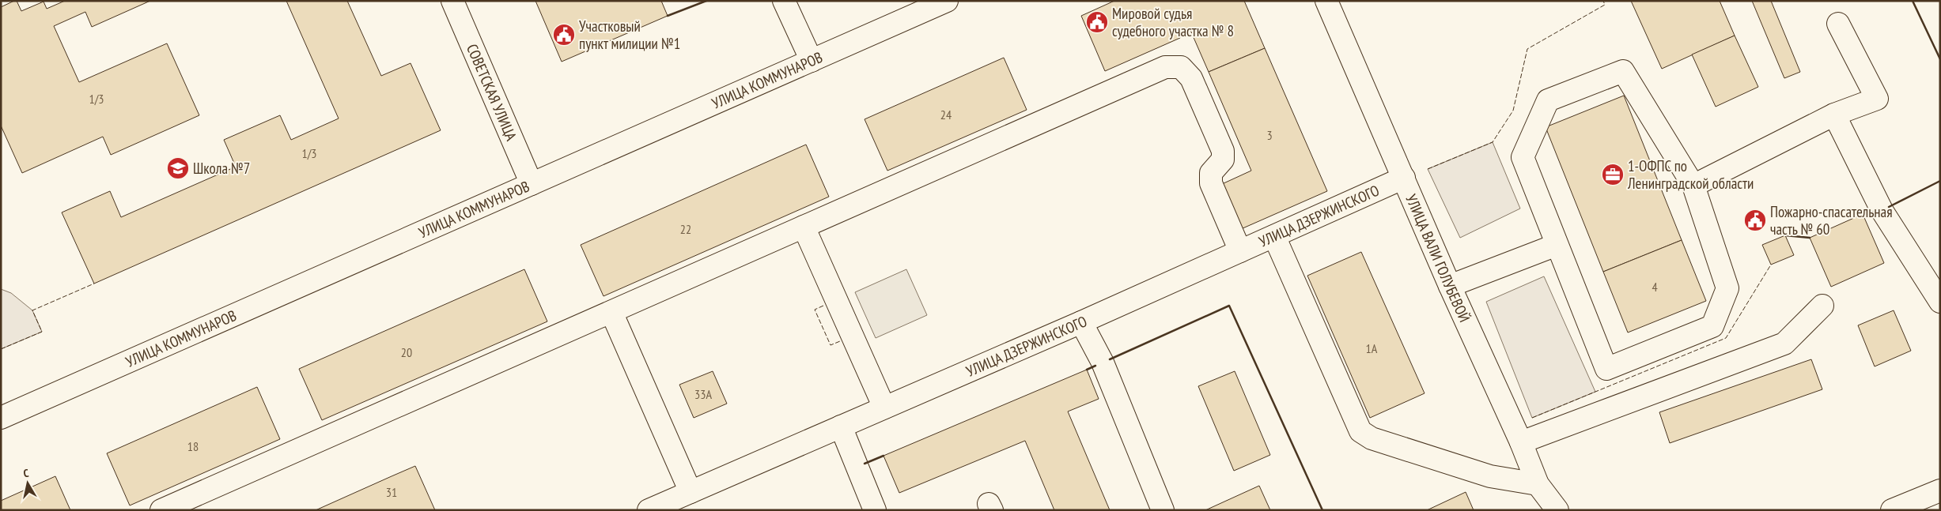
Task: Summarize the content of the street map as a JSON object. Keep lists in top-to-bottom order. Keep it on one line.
{"streets":{"street":["УЛИЦА КОММУНАРОВ","СОВЕТСКАЯ УЛИЦА","УЛИЦА ДЗЕРЖИНСКОГО","УЛИЦА ВАЛИ ГОЛУБЕВОЙ"]},"crossings":[["УЛИЦА КОММУНАРОВ","СОВЕТСКАЯ УЛИЦА"],["УЛИЦА ДЗЕРЖИНСКОГО","УЛИЦА ВАЛИ ГОЛУБЕВОЙ"]],"places":{"public building":["Мировой судья судебного участка № 8","Участковый пункт милиции №1","Пожарно-спасательная часть № 60"],"school or university":["Школа №7"],"office":["1-ОФПС по Ленинградской области"]},"house_numbers":["1/3","24","3","1/3","22","4","1А","20","33А","18","31"],"north":"top"}
